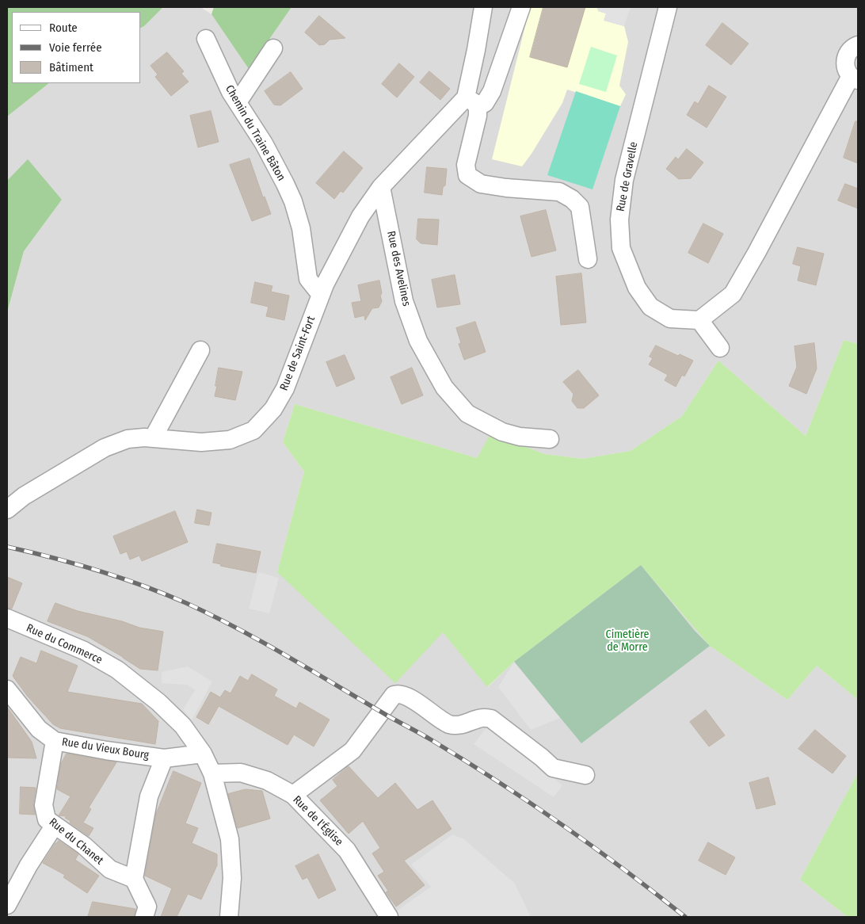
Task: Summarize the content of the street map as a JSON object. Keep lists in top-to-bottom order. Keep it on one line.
{"streets":{"street":["Chemin du Traine Bâton","Rue de Gravelle","Rue des Avelines","Rue de Saint-Fort","Rue du Commerce","Rue du Vieux Bourg","Rue de l'Église","Rue du Chanet"]},"crossings":[["Chemin du Traine Bâton","Rue de Saint-Fort"],["Rue des Avelines","Rue de Saint-Fort"],["Rue du Commerce","Rue du Vieux Bourg"],["Rue du Commerce","Rue de l'Église"],["Rue du Vieux Bourg","Rue du Chanet"]],"parks":["Cimetière de Morre"],"legend":["Route","Voie ferrée","Bâtiment"]}
